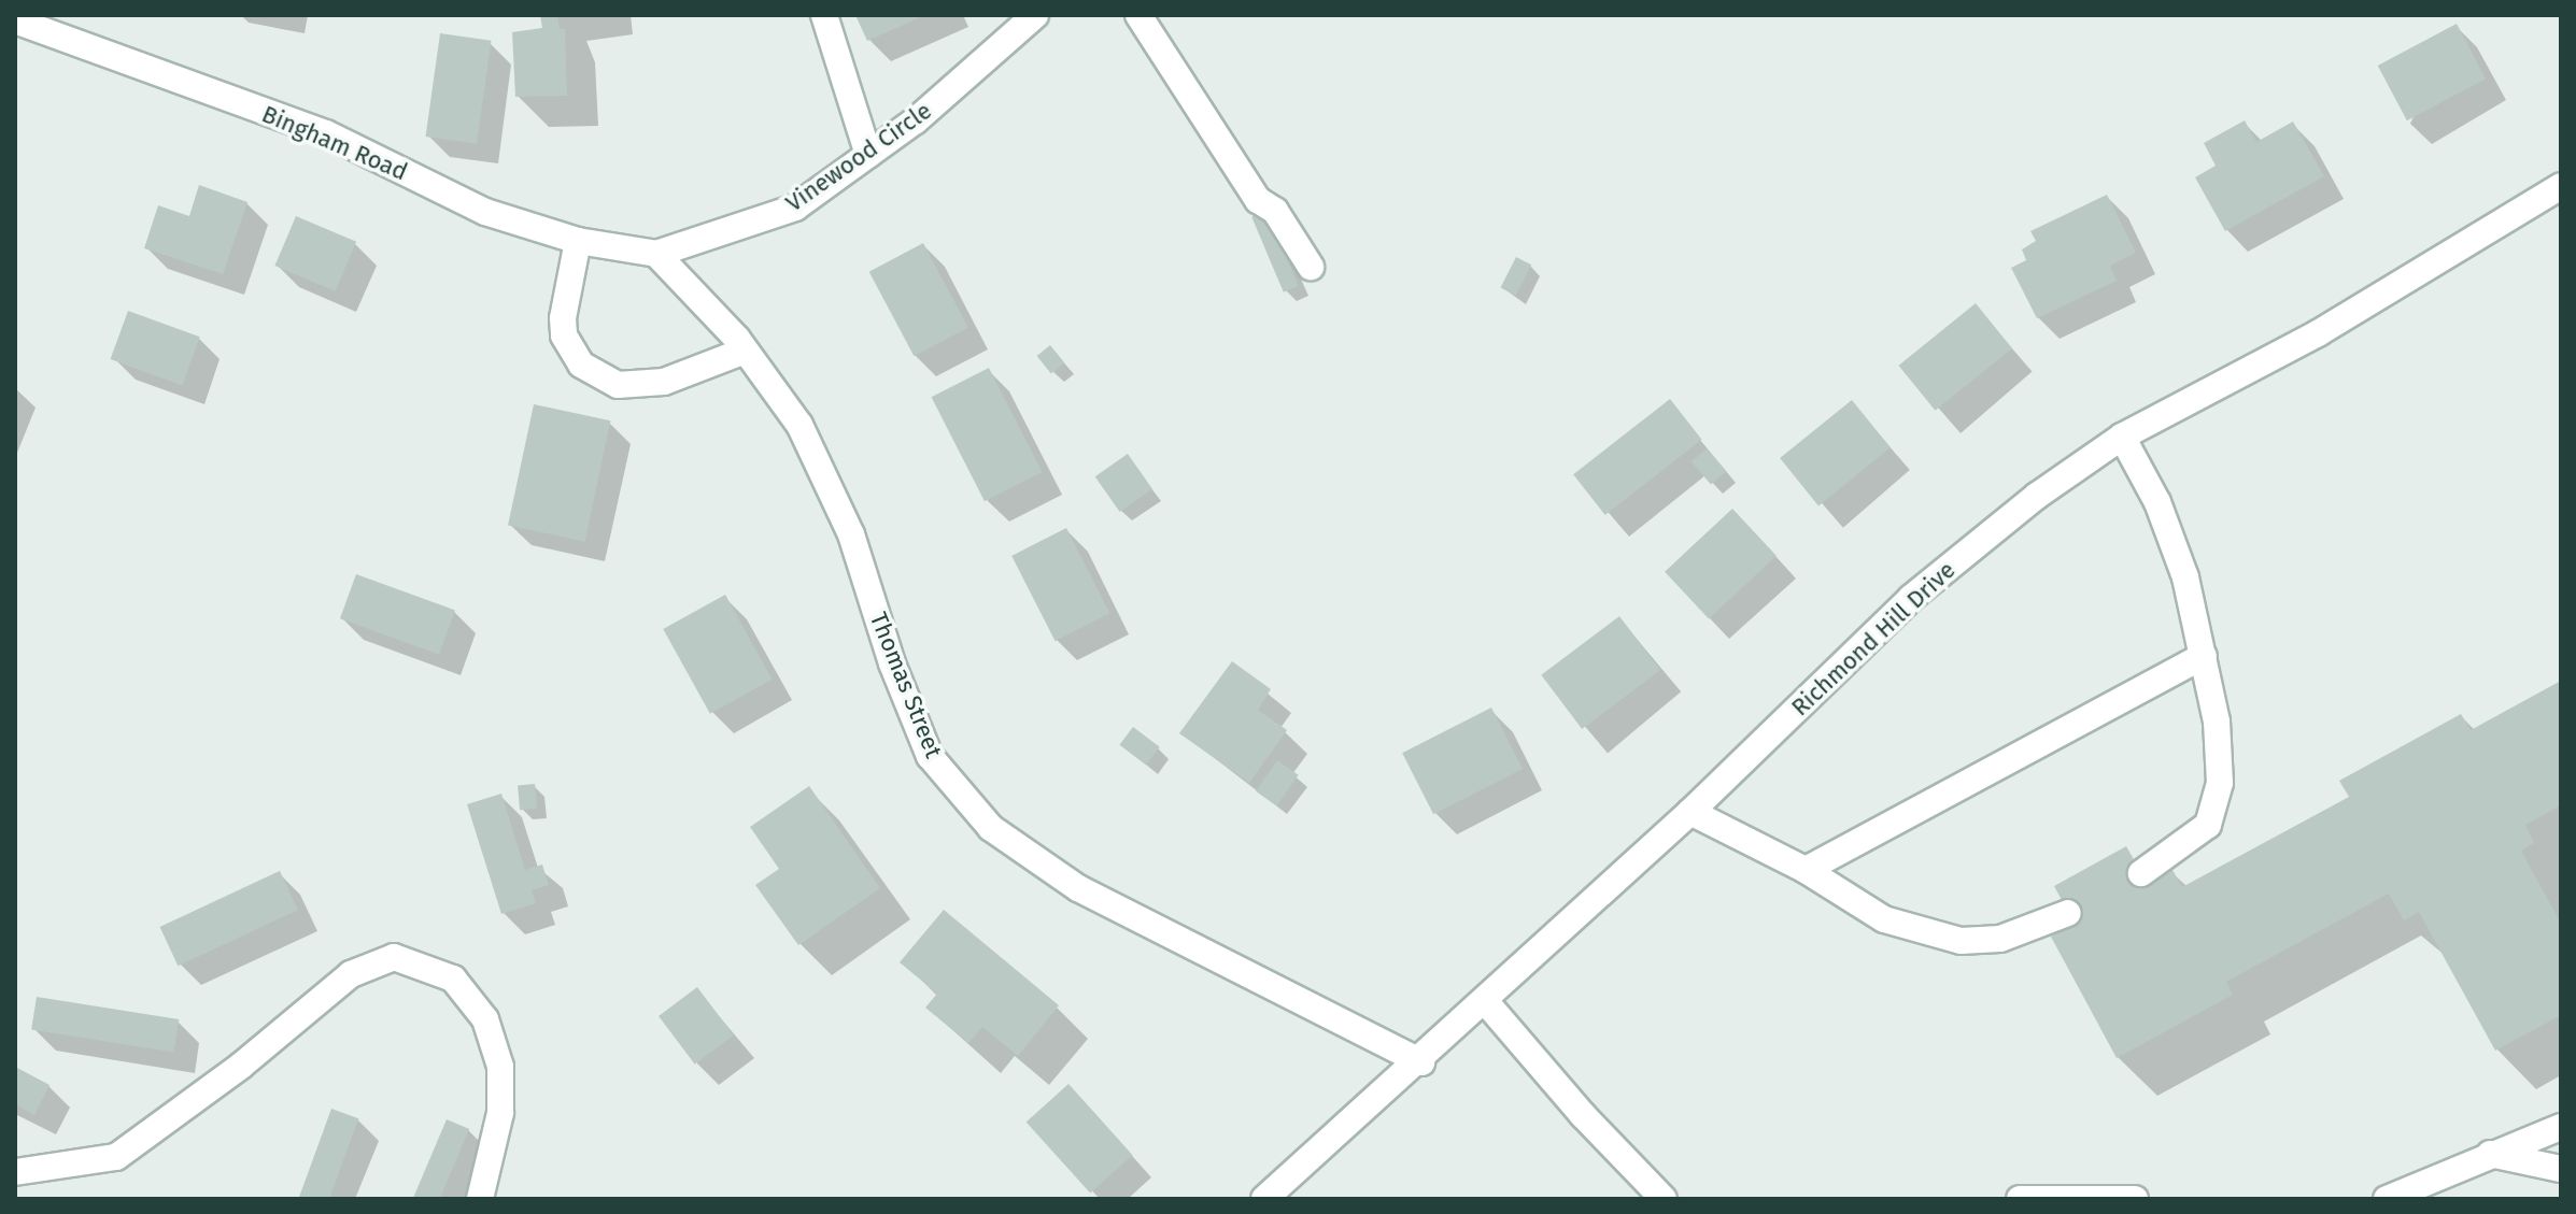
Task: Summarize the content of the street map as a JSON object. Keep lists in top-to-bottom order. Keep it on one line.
{"streets":{"street":["Bingham Road","Vinewood Circle","Richmond Hill Drive","Thomas Street"]},"crossings":[["Bingham Road","Vinewood Circle"],["Bingham Road","Thomas Street"],["Vinewood Circle","Thomas Street"],["Richmond Hill Drive","Thomas Street"]]}
